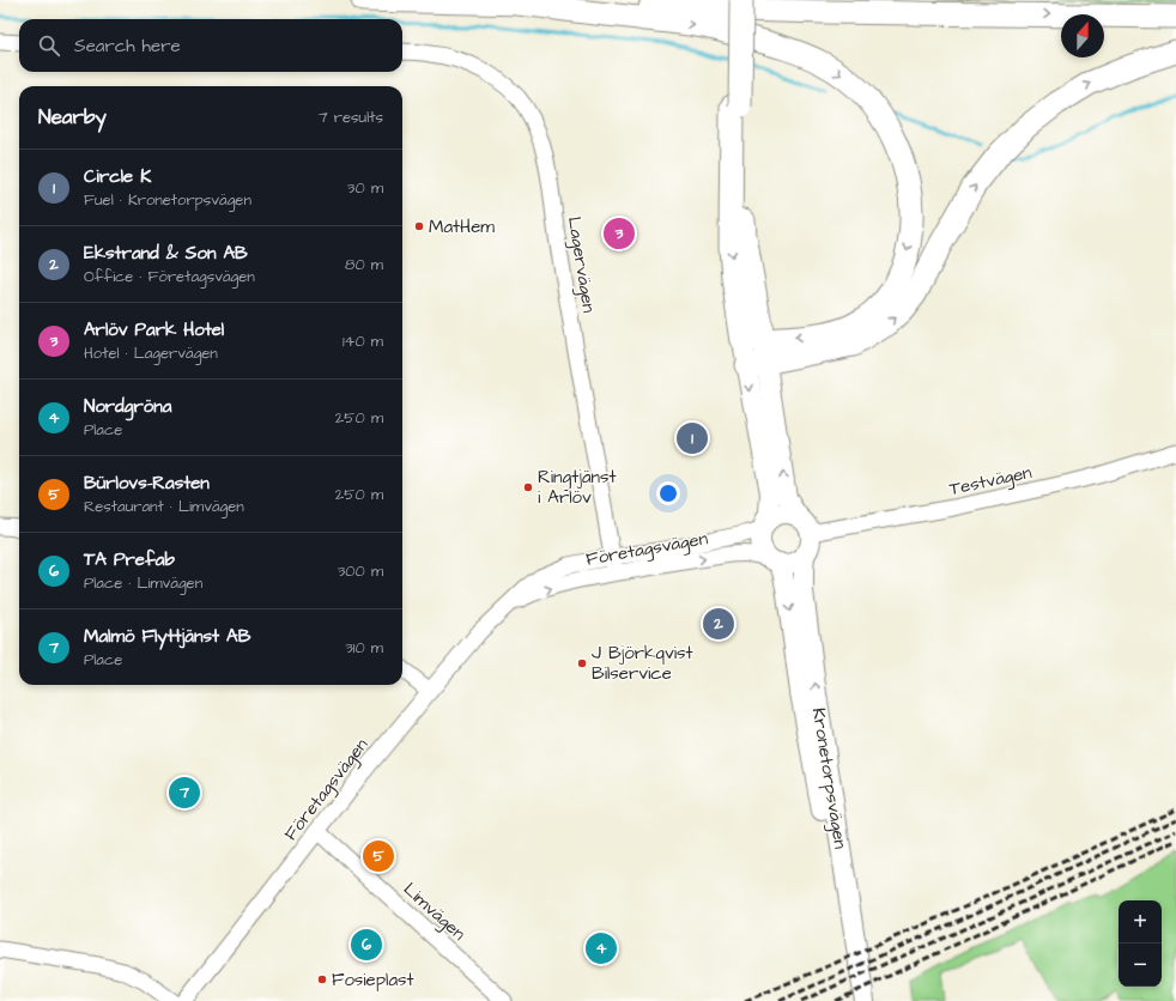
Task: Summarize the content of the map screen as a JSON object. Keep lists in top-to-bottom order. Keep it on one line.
{"streets":{"main road":["Kronetorpsvägen"],"street":["Lagervägen","Testvägen","Företagsvägen","Limvägen"]},"crossings":[["Lagervägen","Företagsvägen"],["Testvägen","Företagsvägen"],["Testvägen","Kronetorpsvägen"],["Företagsvägen","Kronetorpsvägen"],["Företagsvägen","Limvägen"]],"places":["MatHem","Ringtjänst i Arlöv","J Björkqvist Bilservice","Fosieplast"],"north":"top","page":{"search":"Search here","heading":["Nearby","7 results"],"list":[{"mark":"1","name":"Circle K","note":"Fuel · Kronetorpsvägen","value":"30 m"},{"mark":"2","name":"Ekstrand & Son AB","note":"Office · Företagsvägen","value":"80 m"},{"mark":"3","name":"Arlöv Park Hotel","note":"Hotel · Lagervägen","value":"140 m"},{"mark":"4","name":"Nordgröna","note":"Place","value":"250 m"},{"mark":"5","name":"Bürlovs-Rasten","note":"Restaurant · Limvägen","value":"250 m"},{"mark":"6","name":"TA Prefab","note":"Place · Limvägen","value":"300 m"},{"mark":"7","name":"Malmö Flyttjänst AB","note":"Place","value":"310 m"}],"pins":["3","1","2","7","5","6","4"],"map_buttons":["+","−"]}}
